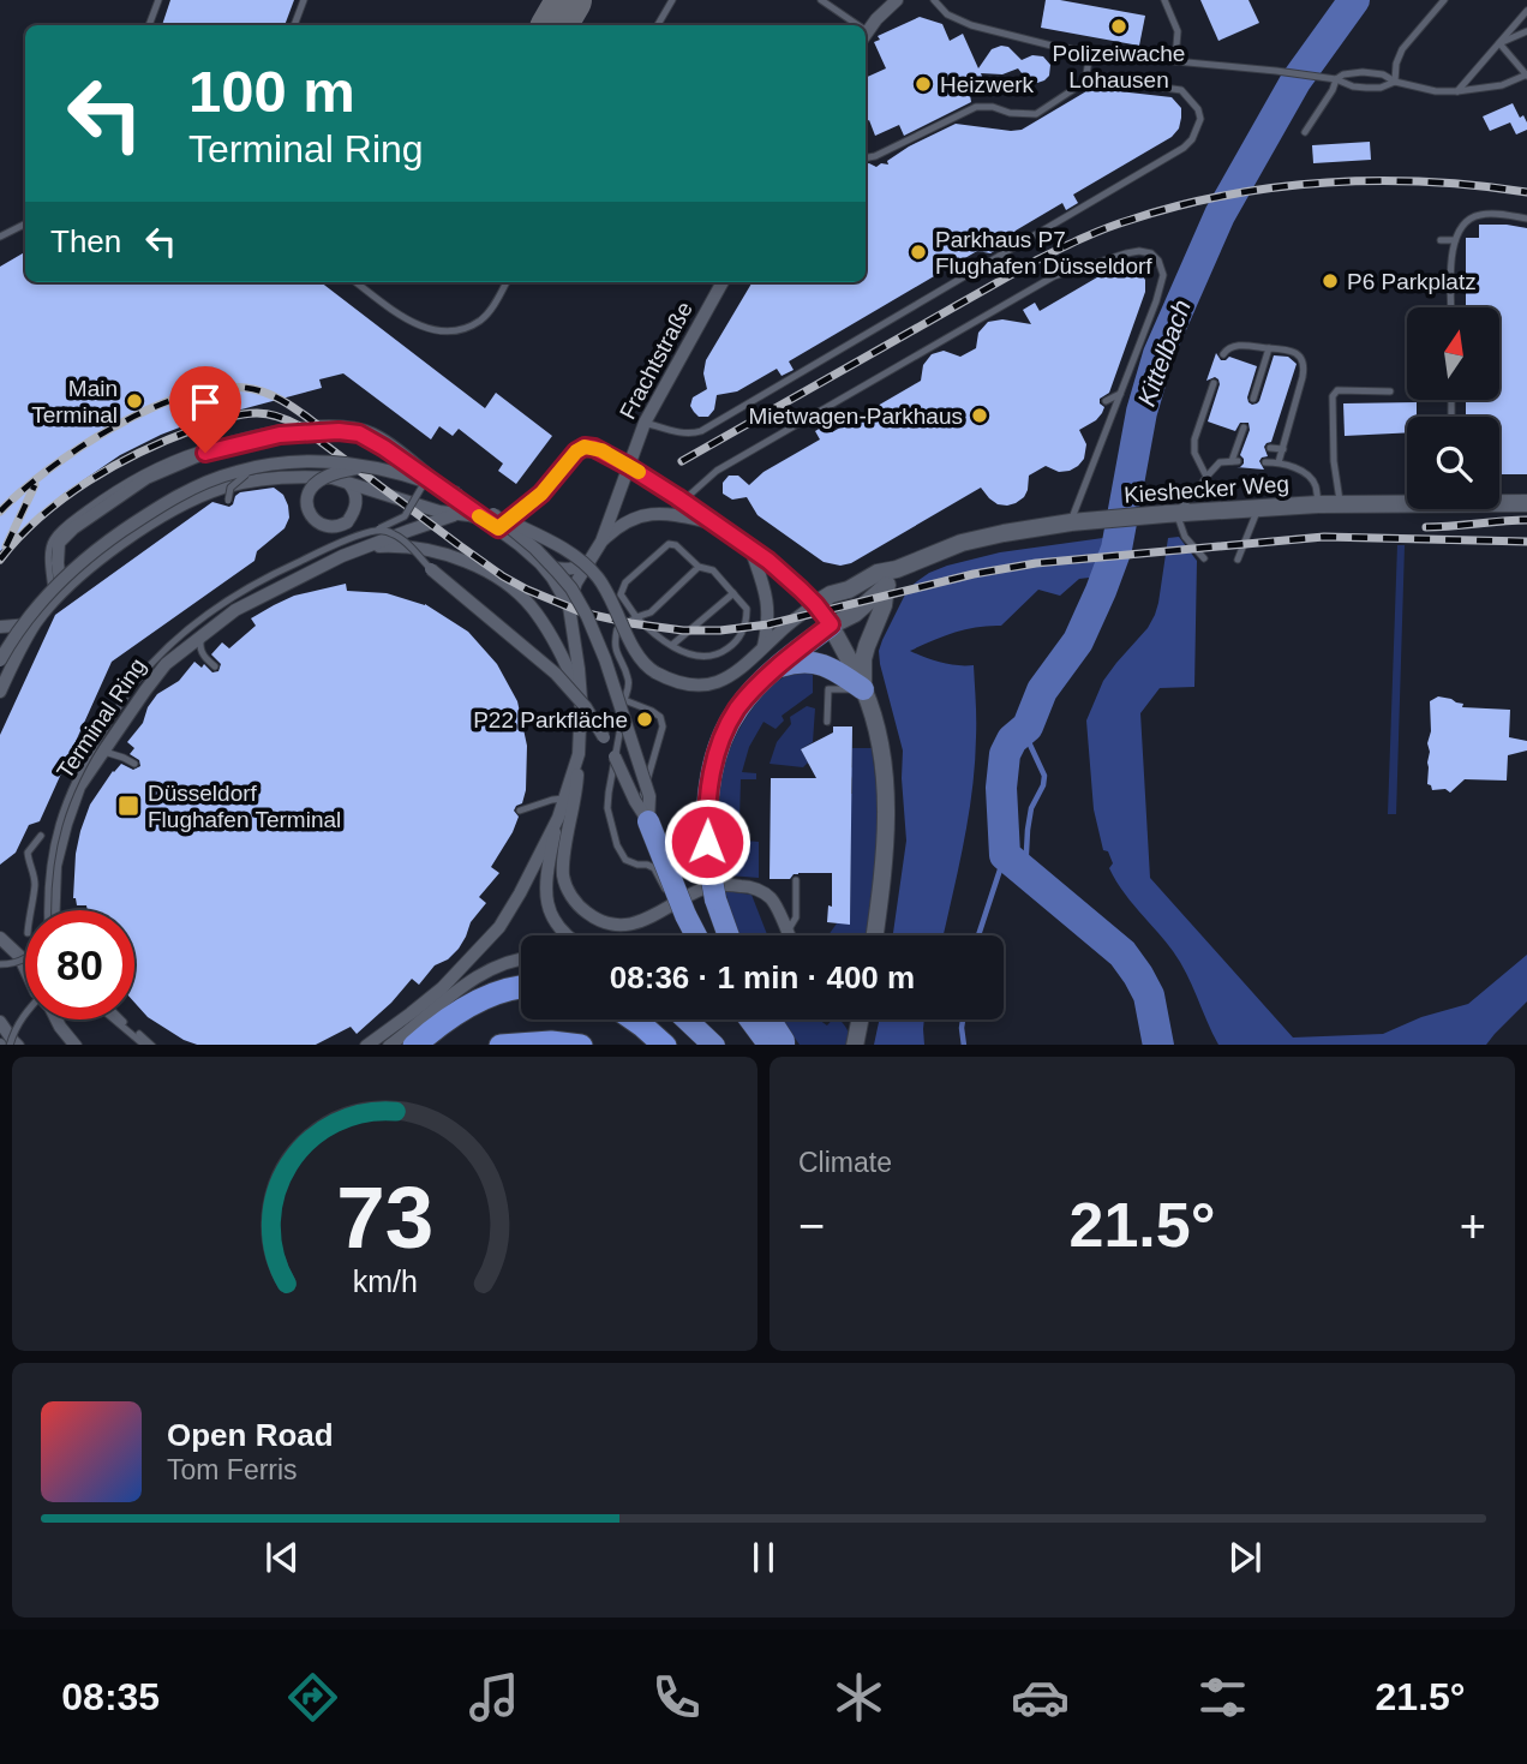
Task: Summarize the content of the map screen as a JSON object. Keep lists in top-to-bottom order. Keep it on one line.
{"streets":{"street":["Frachtstraße","Kieshecker Weg","Terminal Ring"]},"water":["Kittelbach"],"places":{"other":["Polizeiwache Lohausen","Heizwerk","Parkhaus P7 Flughafen Düsseldorf","P6 Parkplatz","Main Terminal","Mietwagen-Parkhaus","P22 Parkfläche"],"transit":["Düsseldorf Flughafen Terminal"]},"north":"top","page":{"turn":["100 m","Terminal Ring"],"then":"Then","limit":"80","trip":"08:36 · 1 min · 400 m","tile":"Climate","heat":["−","21.5°","+"],"song":["Open Road","Tom Ferris"],"tabs":["08:35","21.5°"],"gauge":["73","km/h"]}}
